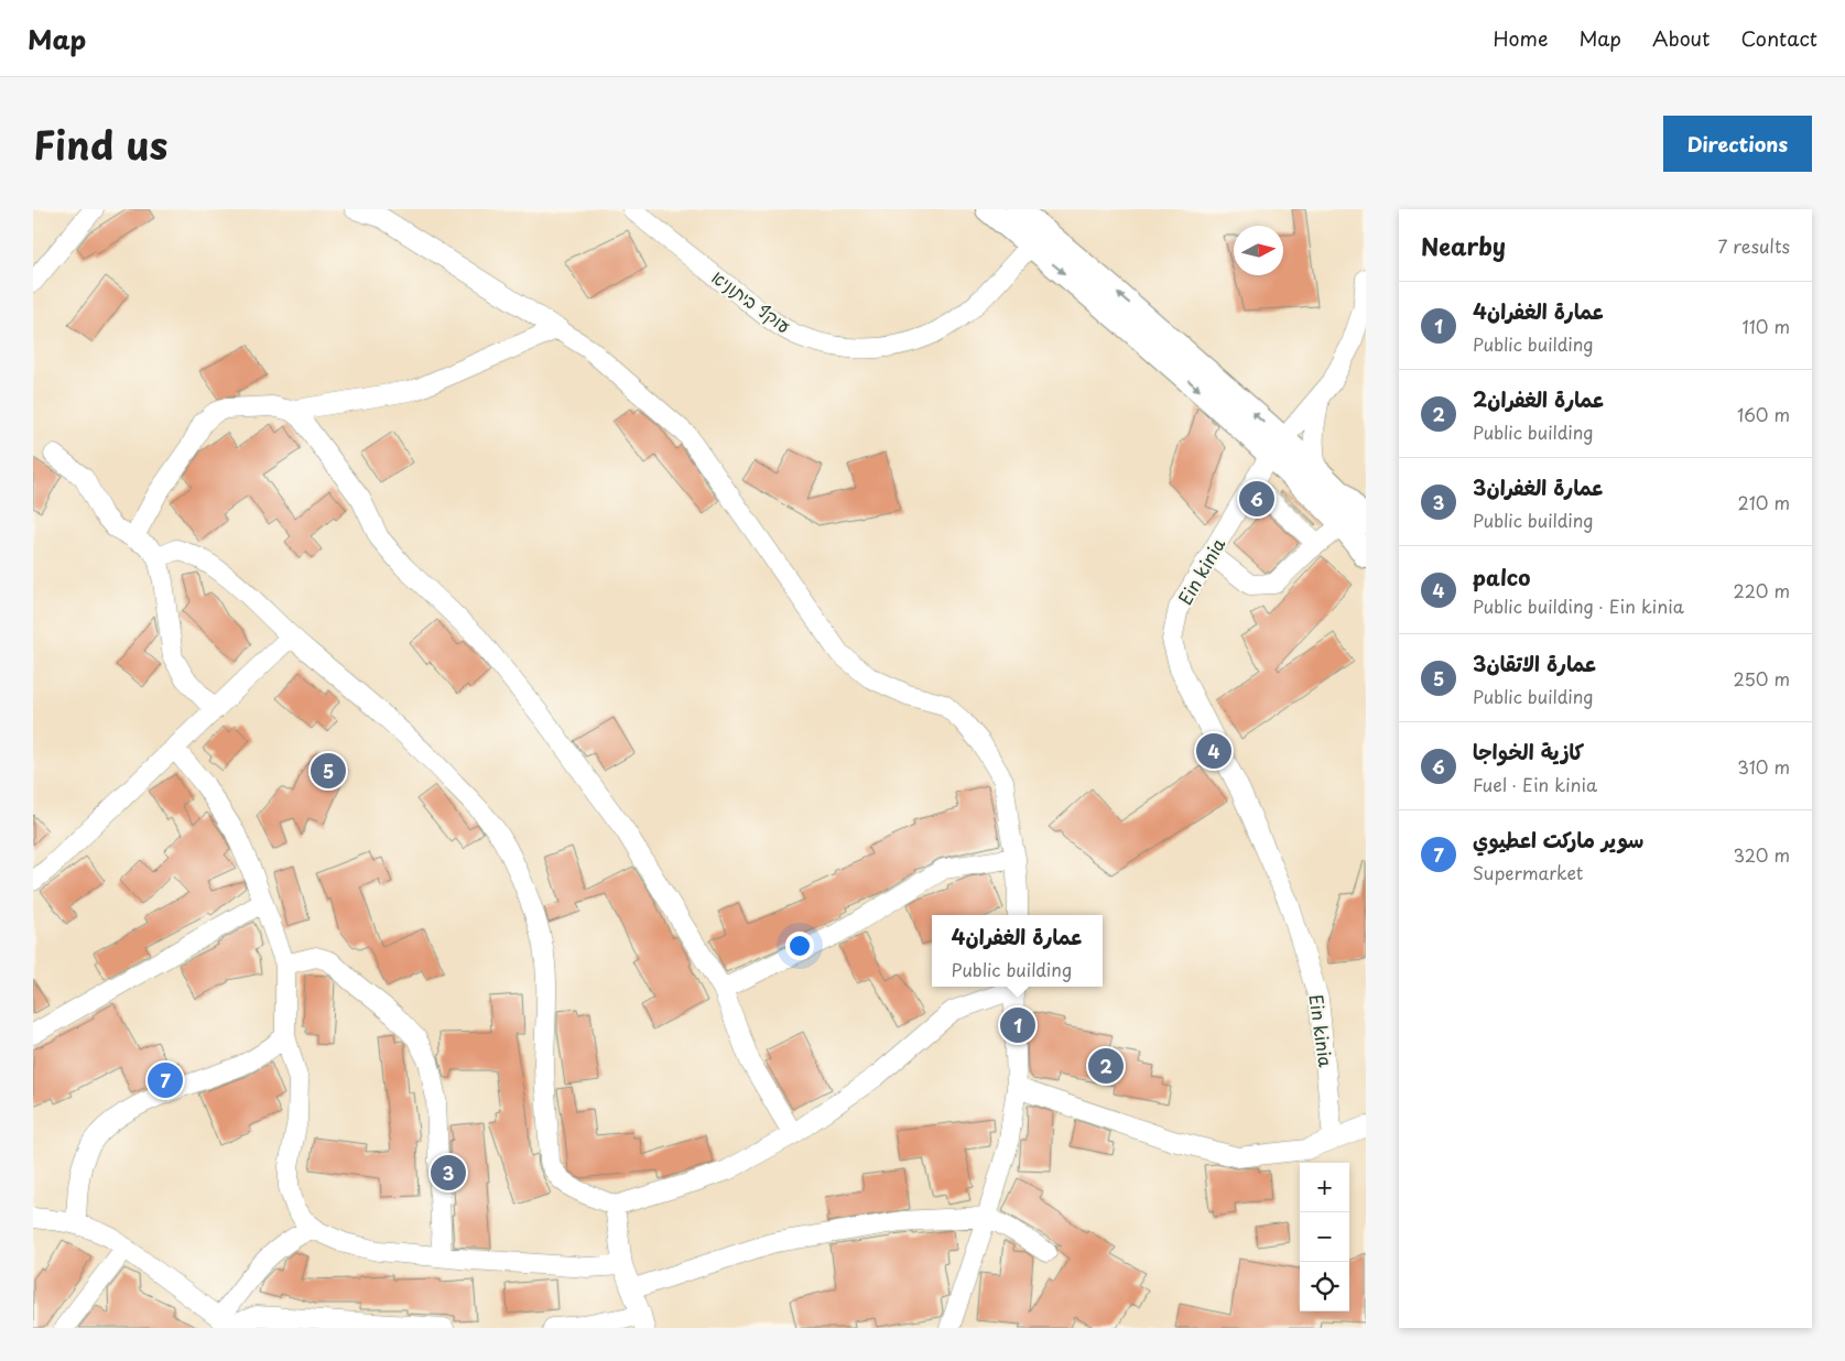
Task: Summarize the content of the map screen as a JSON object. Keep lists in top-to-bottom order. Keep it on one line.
{"streets":{"street":["עוקף ביתוניא","Ein kinia"]},"north":"right","page":{"header":"Map","nav":["Home","Map","About","Contact"],"title":"Find us","buttons":"Directions","heading":["Nearby","7 results"],"list":[{"mark":"1","name":"عمارة الغفران4","note":"Public building","value":"110 m"},{"mark":"2","name":"عمارة الغفران2","note":"Public building","value":"160 m"},{"mark":"3","name":"عمارة الغفران3","note":"Public building","value":"210 m"},{"mark":"4","name":"palco","note":"Public building · Ein kinia","value":"220 m"},{"mark":"5","name":"عمارة الاتقان3","note":"Public building","value":"250 m"},{"mark":"6","name":"كازية الخواجا","note":"Fuel · Ein kinia","value":"310 m"},{"mark":"7","name":"سوير ماركت اعطيوي","note":"Supermarket","value":"320 m"}],"pins":["6","4","5","1","2","7","3"],"popup":["عمارة الغفران4","Public building"],"map_buttons":["+","−"]}}
